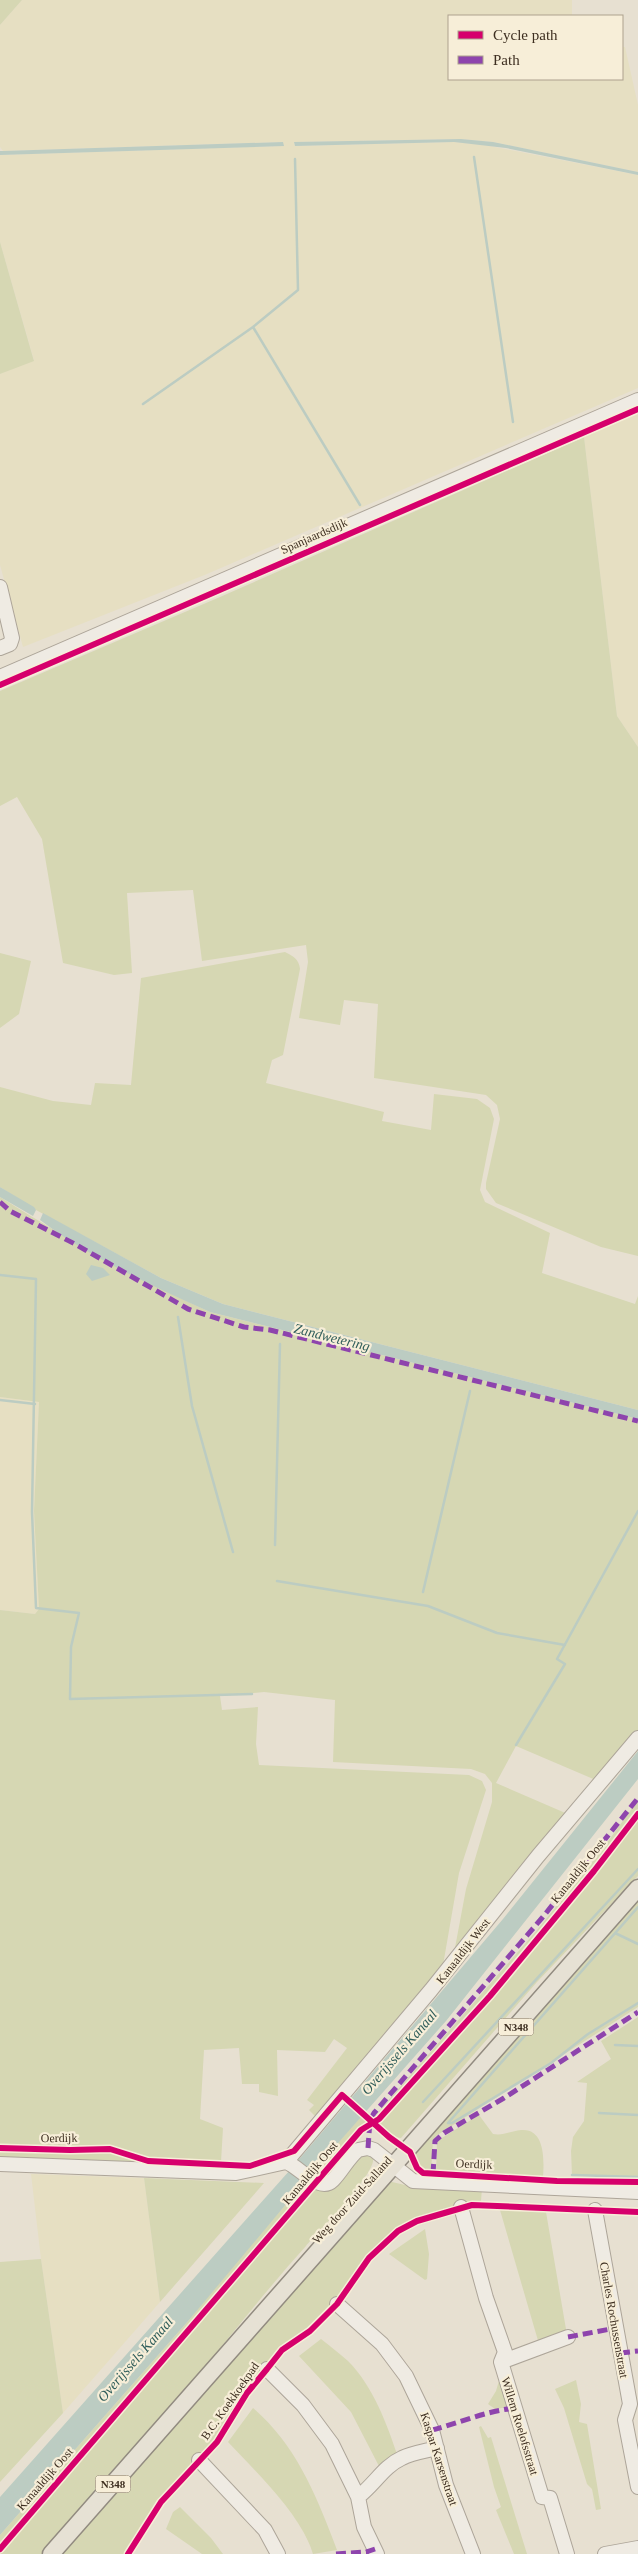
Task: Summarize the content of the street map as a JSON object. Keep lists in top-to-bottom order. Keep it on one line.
{"streets":{"main road":["N348","Weg door Zuid-Salland"],"street":["Spanjaardsdijk","Kanaaldijk West","Oerdijk","Charles Rochussenstraat","Willem Roelofsstraat","Kaspar Karsenstraat"],"cycle path":["Kanaaldijk Oost","B.C. Koekkoekpad"]},"crossings":[["Kanaaldijk West","Oerdijk"],["Oerdijk","Weg door Zuid-Salland"]],"water":["Zandwetering","Overijssels Kanaal"],"legend":["Cycle path","Path"]}
